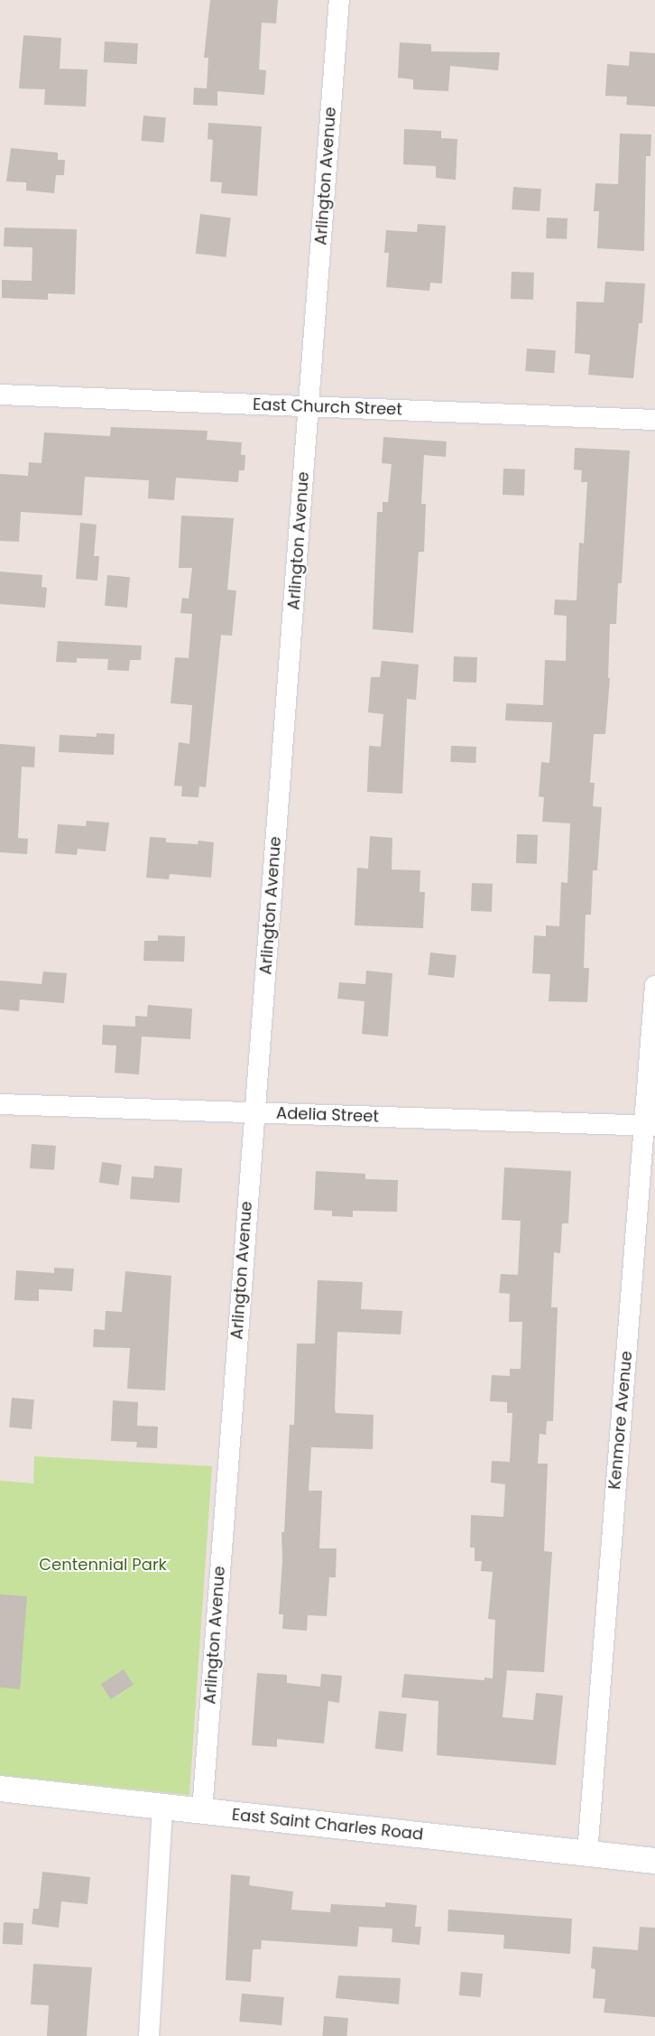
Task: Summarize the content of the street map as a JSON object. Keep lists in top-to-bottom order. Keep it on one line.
{"streets":{"main road":["East Saint Charles Road"],"street":["Arlington Avenue","East Church Street","Adelia Street","Kenmore Avenue"]},"crossings":[["Arlington Avenue","East Church Street"],["Arlington Avenue","Adelia Street"],["Arlington Avenue","East Saint Charles Road"],["Adelia Street","Kenmore Avenue"],["Kenmore Avenue","East Saint Charles Road"]],"parks":["Centennial Park"]}
